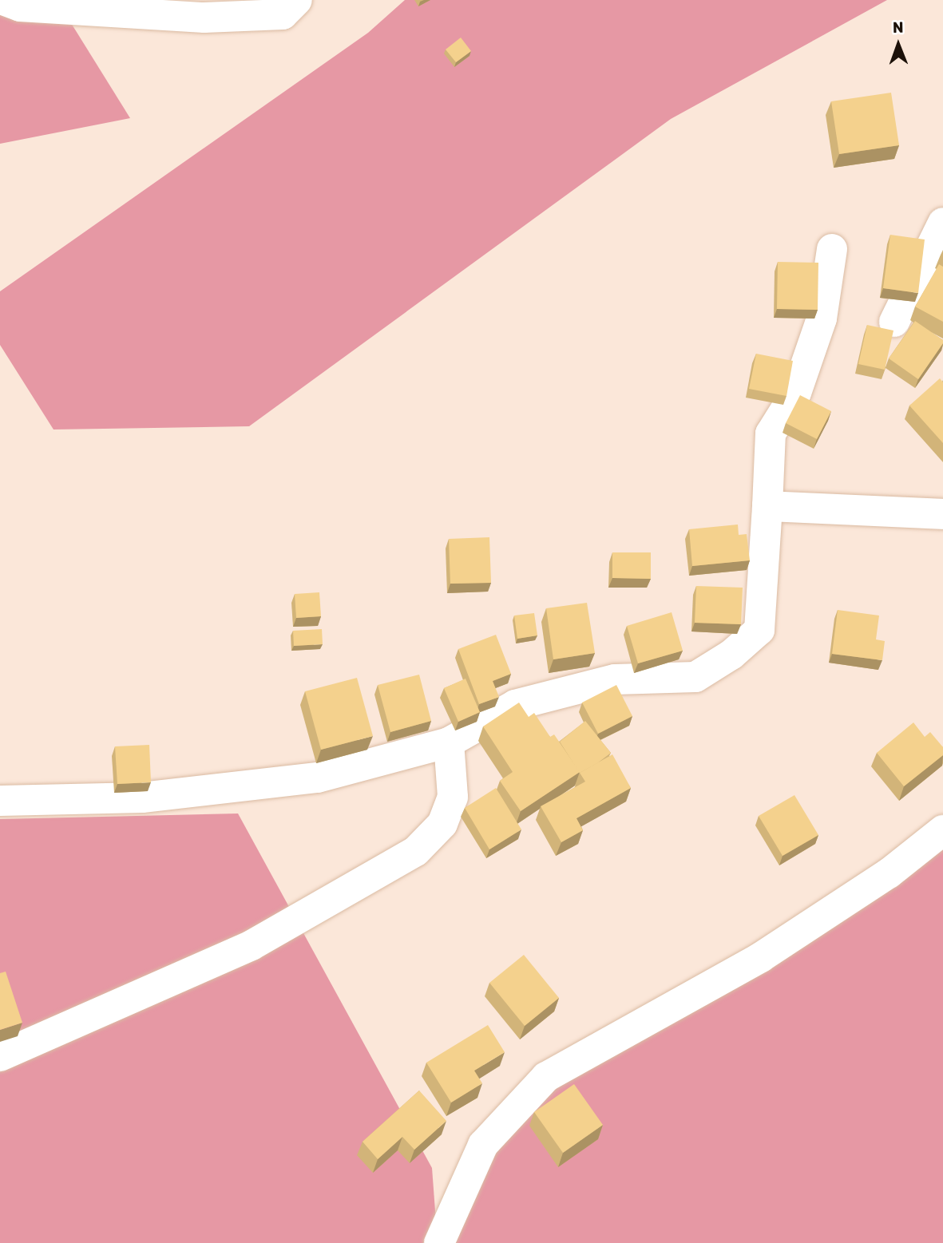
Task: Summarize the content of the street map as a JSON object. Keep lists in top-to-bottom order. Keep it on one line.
{"north":"top"}
